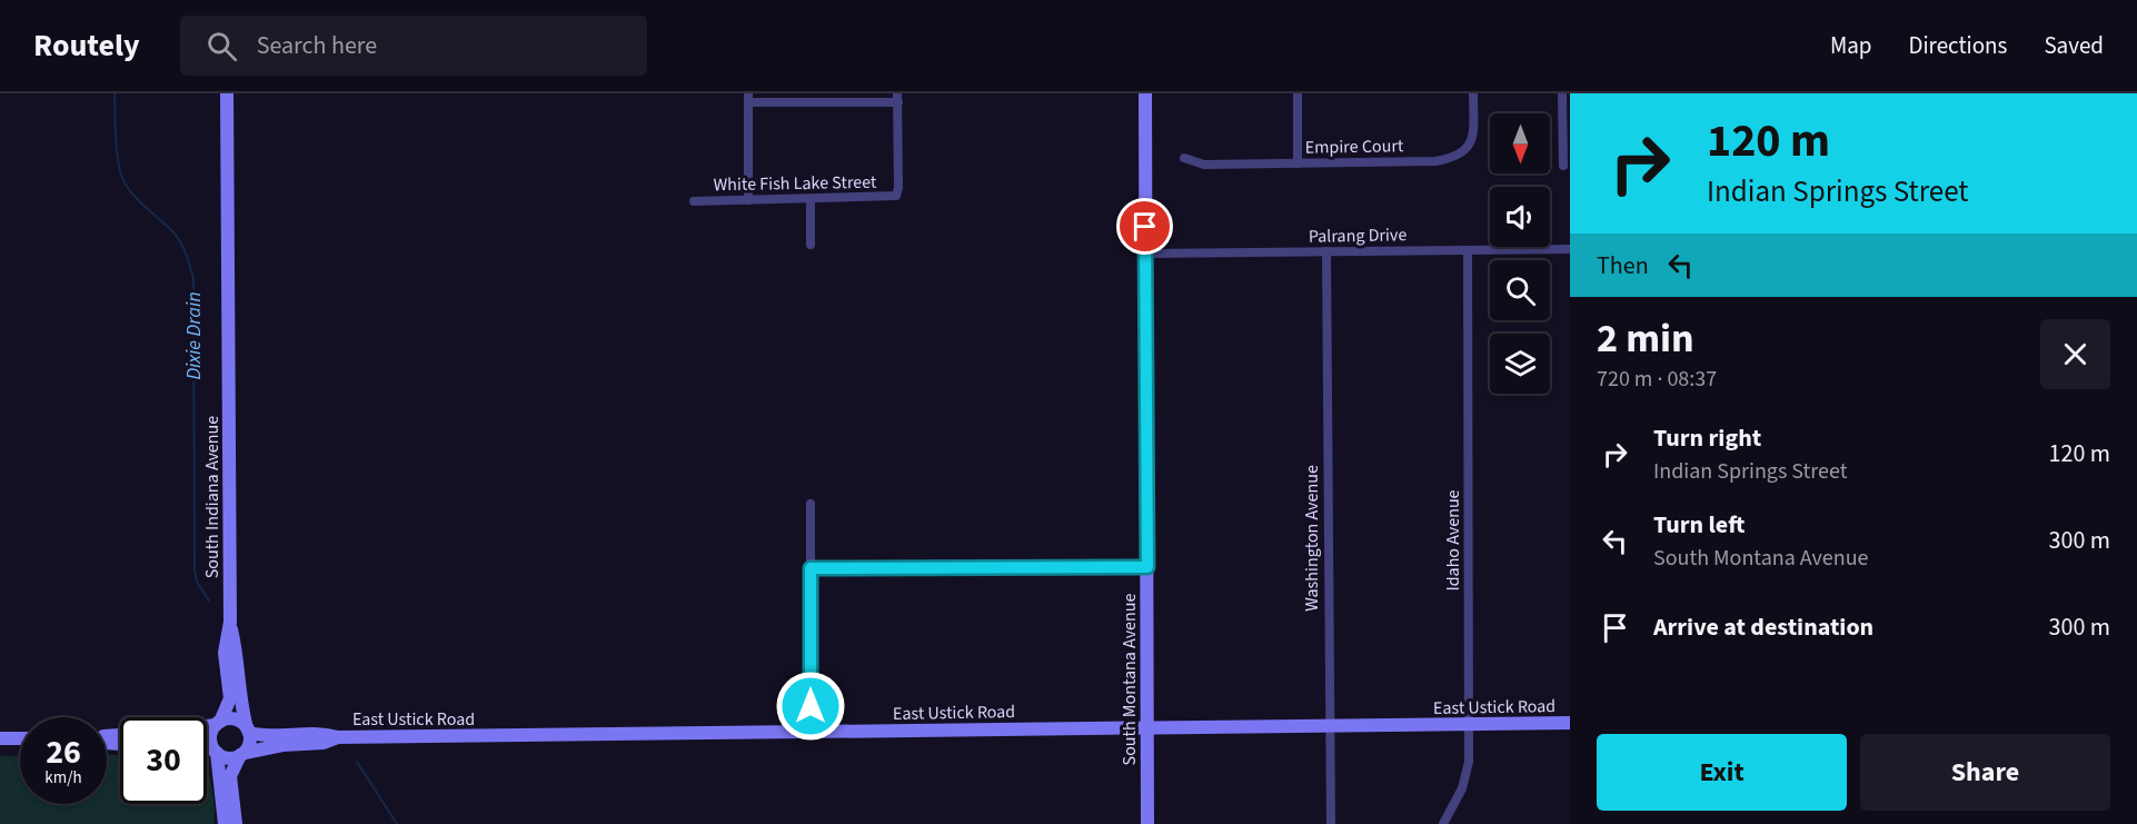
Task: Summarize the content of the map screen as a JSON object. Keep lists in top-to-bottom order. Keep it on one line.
{"streets":{"main road":["South Indiana Avenue","South Montana Avenue","East Ustick Road"],"street":["Empire Court","White Fish Lake Street","Palrang Drive","Washington Avenue","Idaho Avenue"]},"crossings":[["Palrang Drive","Washington Avenue"],["Palrang Drive","Idaho Avenue"],["Palrang Drive","South Montana Avenue"],["South Indiana Avenue","East Ustick Road"],["Washington Avenue","East Ustick Road"],["Idaho Avenue","East Ustick Road"],["South Montana Avenue","East Ustick Road"]],"water":["Dixie Drain"],"north":"bottom","page":{"header":"Routely","search":"Search here","nav":["Map","Directions","Saved"],"turn":["120 m","Indian Springs Street"],"then":"Then","heading":["2 min","720 m · 08:37"],"list":[{"name":"Turn right","note":"Indian Springs Street","value":"120 m"},{"name":"Turn left","note":"South Montana Avenue","value":"300 m"},{"name":"Arrive at destination","value":"300 m"}],"speed":"26 km/h","limit":"30","buttons":["Exit","Share"]}}
